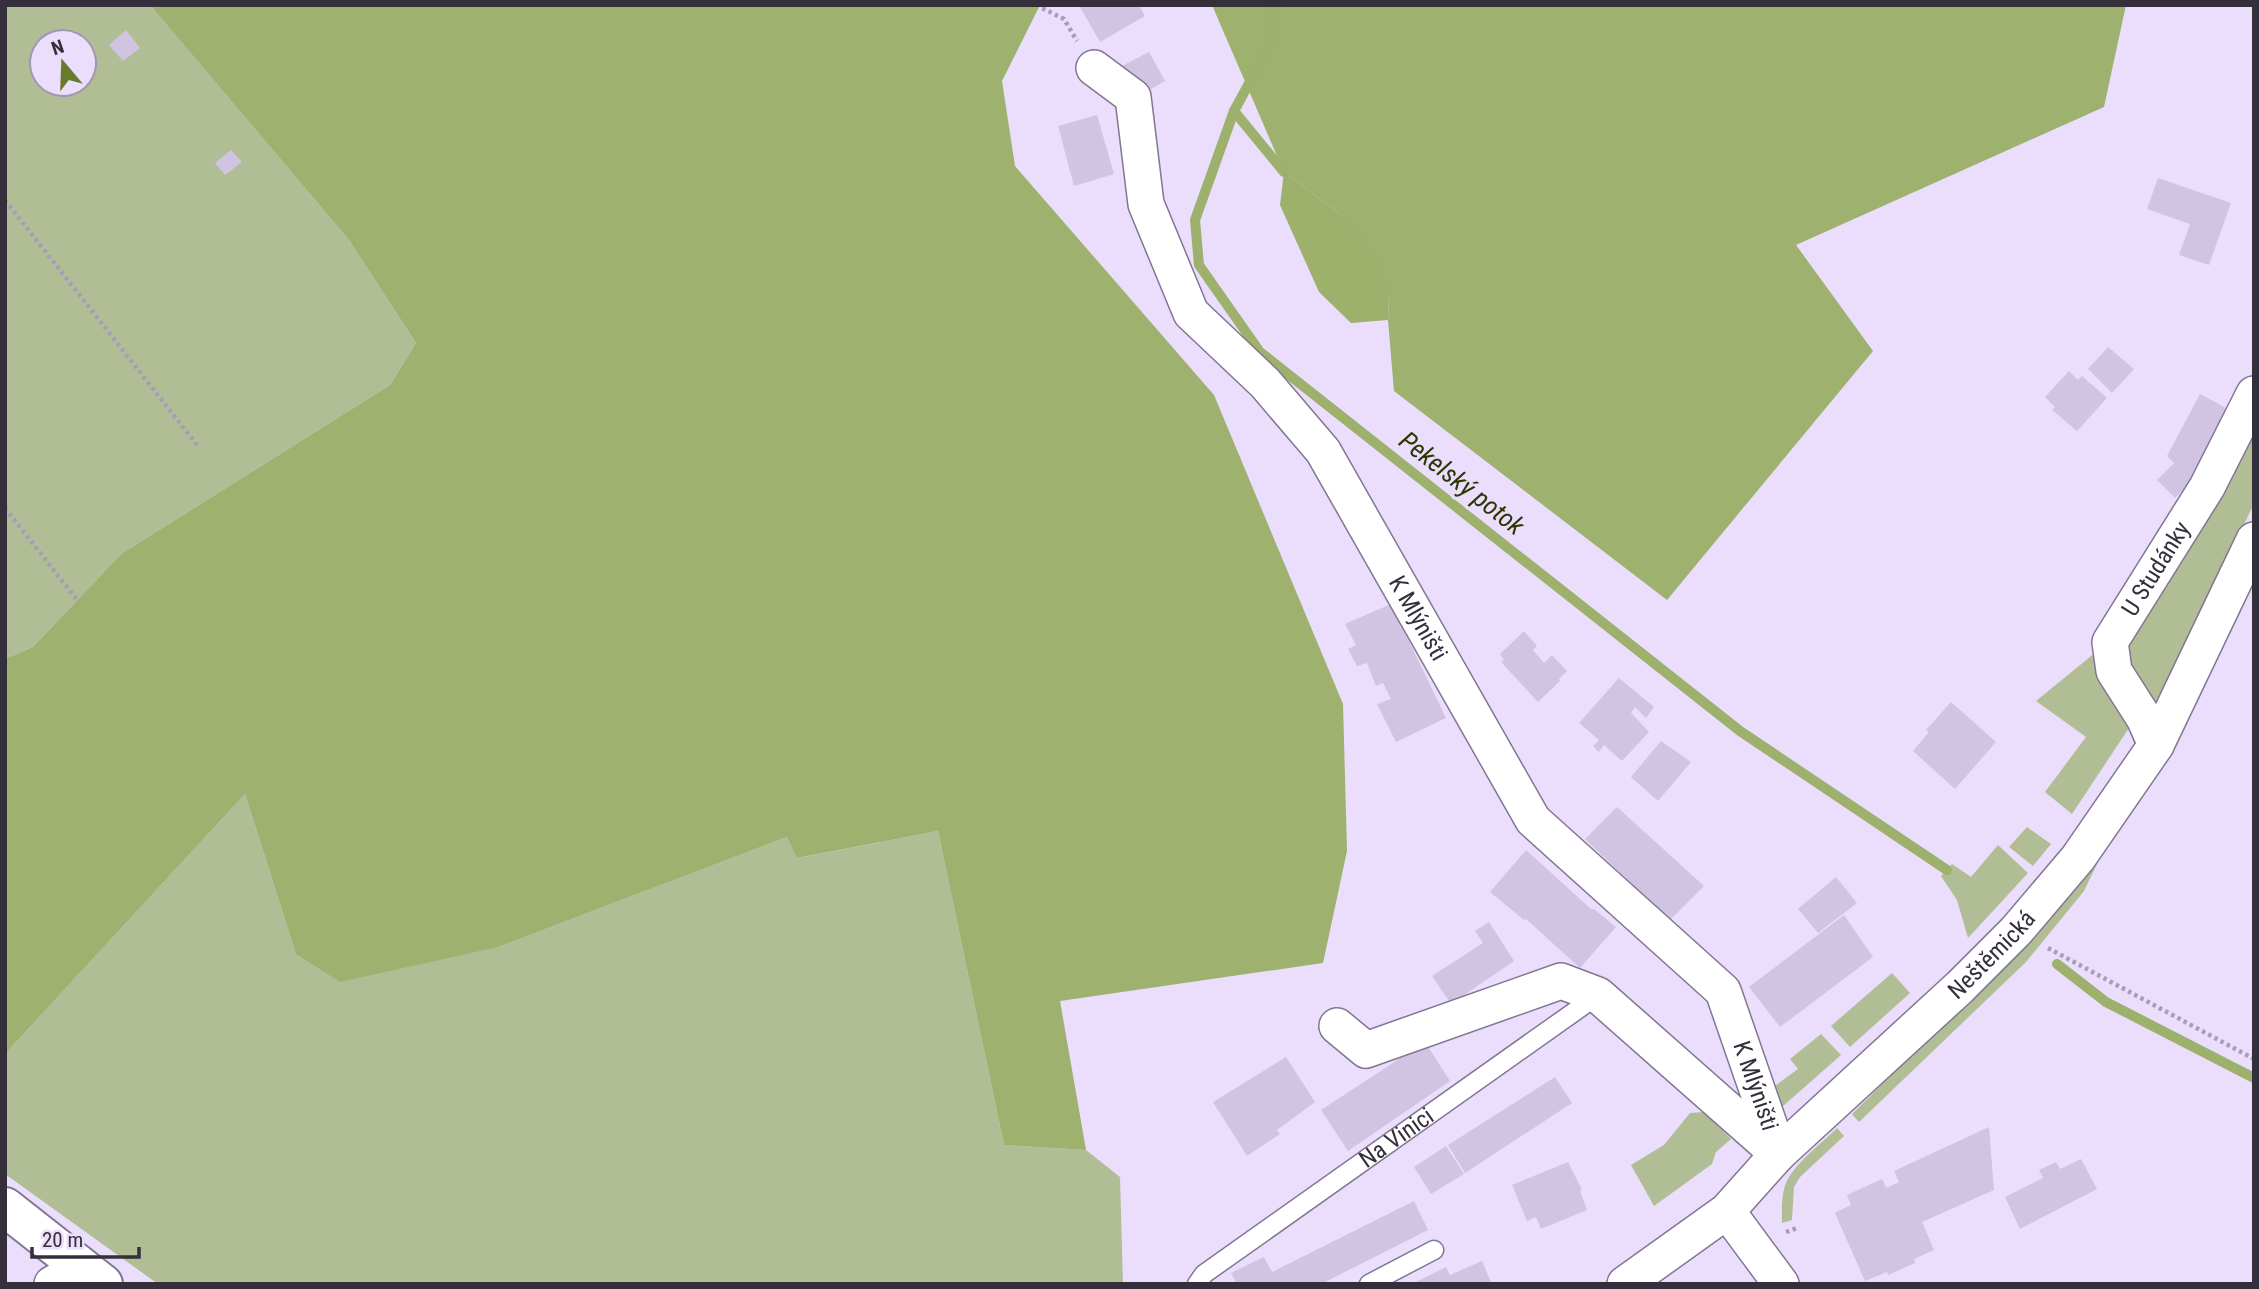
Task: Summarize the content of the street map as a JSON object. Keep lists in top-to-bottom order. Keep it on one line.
{"streets":{"street":["U Studánky","K Mlýništi","Neštěmická"],"lane":["Na Vinici"]},"crossings":[["U Studánky","Neštěmická"],["K Mlýništi","Neštěmická"]],"water":["Pekelský potok"],"scale_bar":"20 m","north":"top"}
